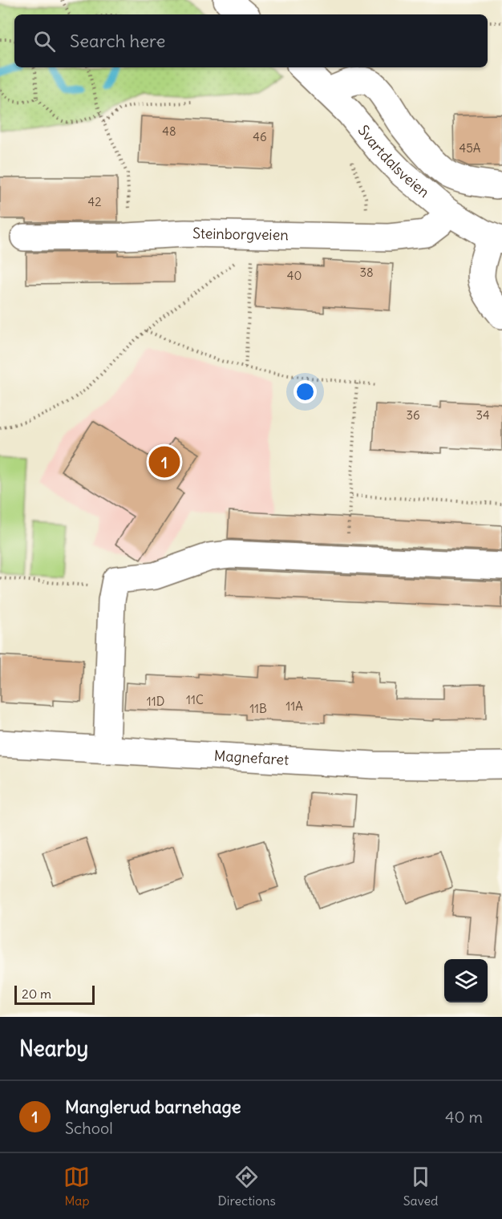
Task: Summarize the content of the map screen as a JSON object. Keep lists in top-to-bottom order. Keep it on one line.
{"streets":{"street":["Svartdalsveien","Steinborgveien","Magnefaret"]},"crossings":[["Svartdalsveien","Steinborgveien"]],"house_numbers":["48","46","45A","42","38","40","36","34","11C","11D","11A","11B"],"scale_bar":"20 m","page":{"search":"Search here","pins":"1","scale":"20 m","heading":"Nearby","list":[{"mark":"1","name":"Manglerud barnehage","note":"School","value":"40 m"}],"nav":["Map","Directions","Saved"]}}
